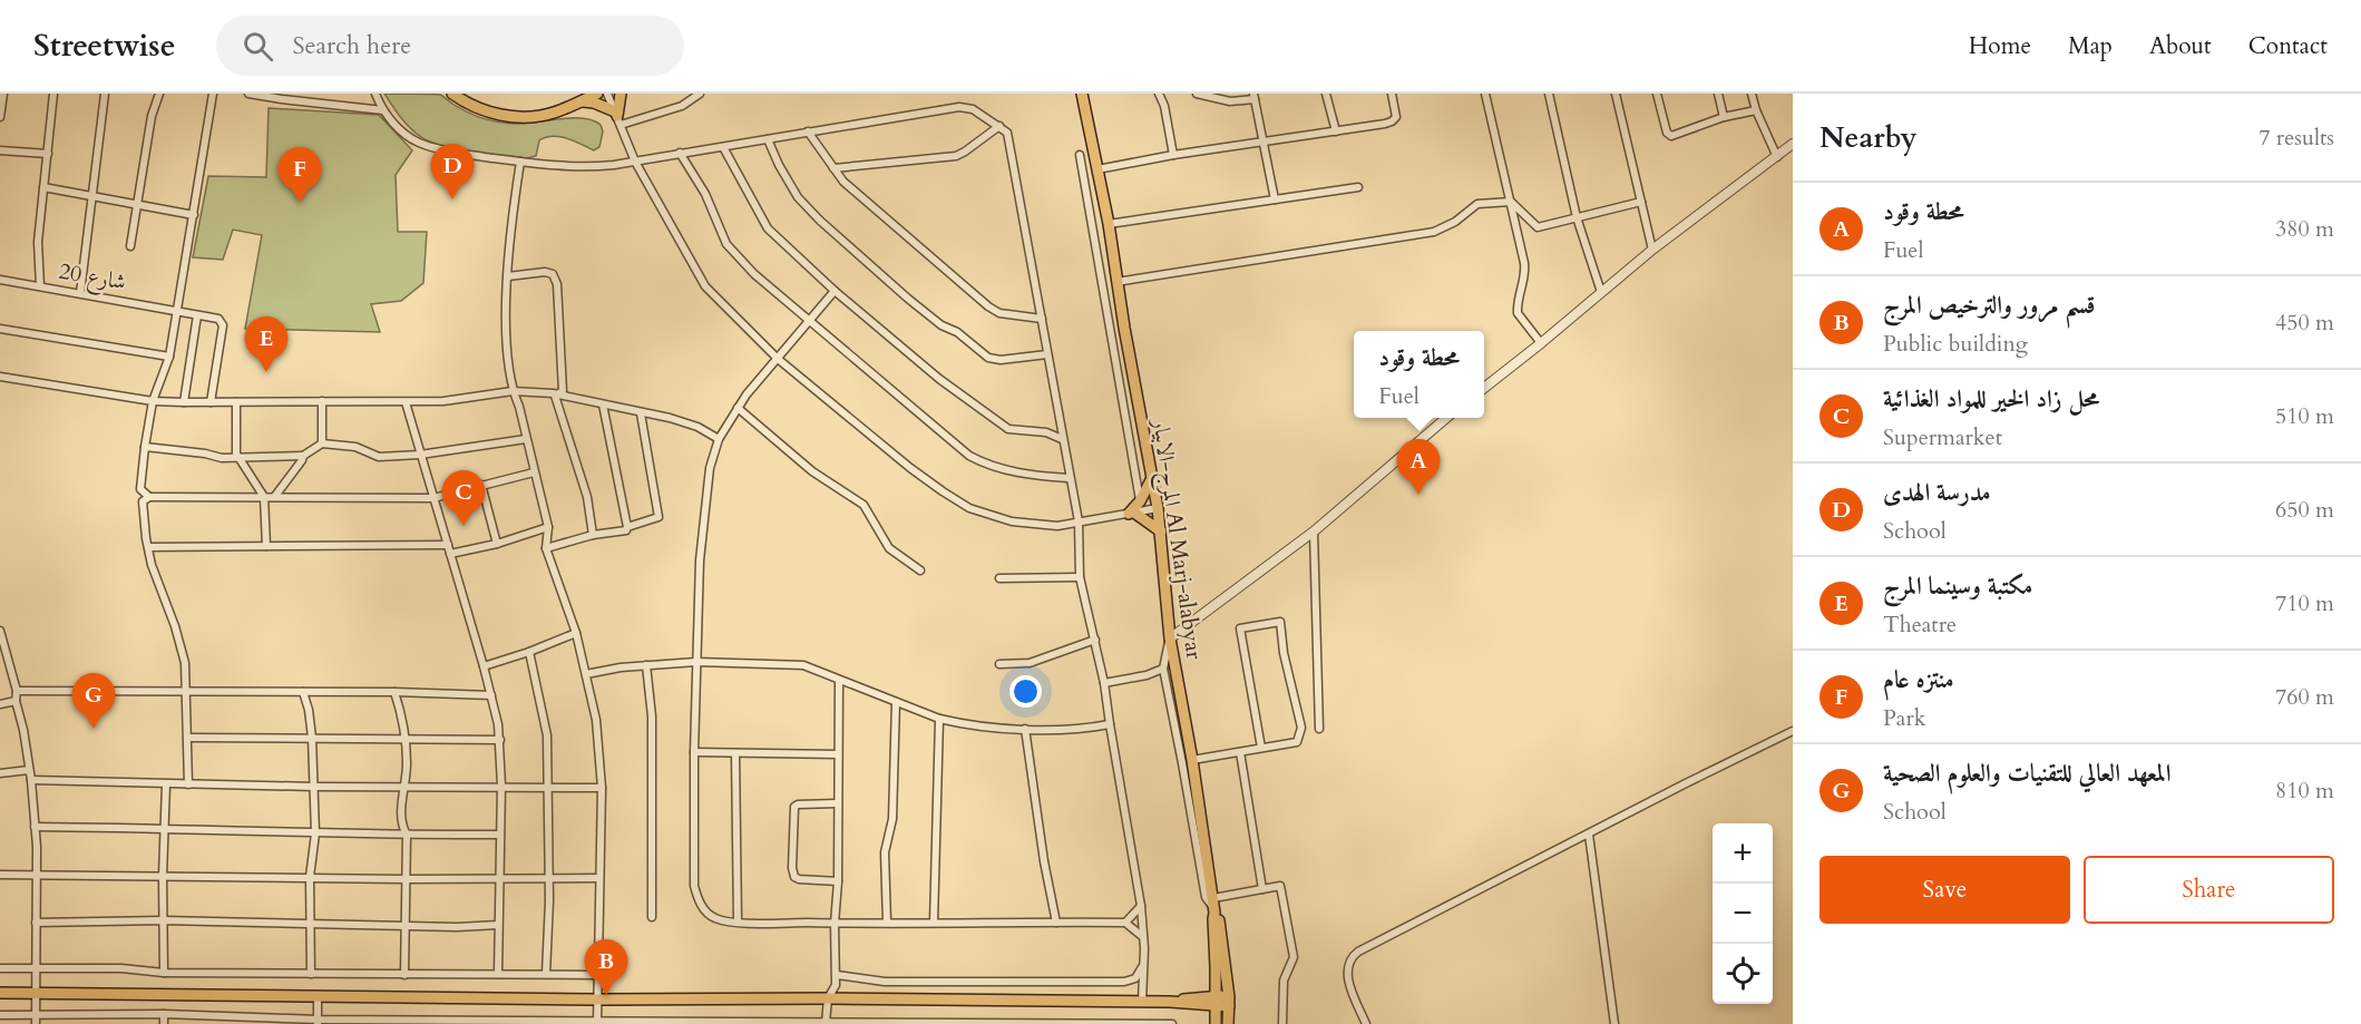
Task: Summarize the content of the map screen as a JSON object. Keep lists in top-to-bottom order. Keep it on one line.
{"streets":{"main road":["المرج-الابيار Al Marj-alabyar"],"street":["شارع 20"]},"page":{"header":"Streetwise","search":"Search here","nav":["Home","Map","About","Contact"],"heading":["Nearby","7 results"],"pins":["D","F","E","A","C","G","B"],"list":[{"mark":"A","name":"محطة وقود","note":"Fuel","value":"380 m"},{"mark":"B","name":"قسم مرور والترخيص المرج","note":"Public building","value":"450 m"},{"mark":"C","name":"محل زاد الخير للمواد الغذائية","note":"Supermarket","value":"510 m"},{"mark":"D","name":"مدرسة الهدى","note":"School","value":"650 m"},{"mark":"E","name":"مكتبة وسينما المرج","note":"Theatre","value":"710 m"},{"mark":"F","name":"منتزه عام","note":"Park","value":"760 m"},{"mark":"G","name":"المعهد العالي للتقنيات والعلوم الصحية","note":"School","value":"810 m"}],"popup":["محطة وقود","Fuel"],"map_buttons":["+","−"],"buttons":["Save","Share"]}}
